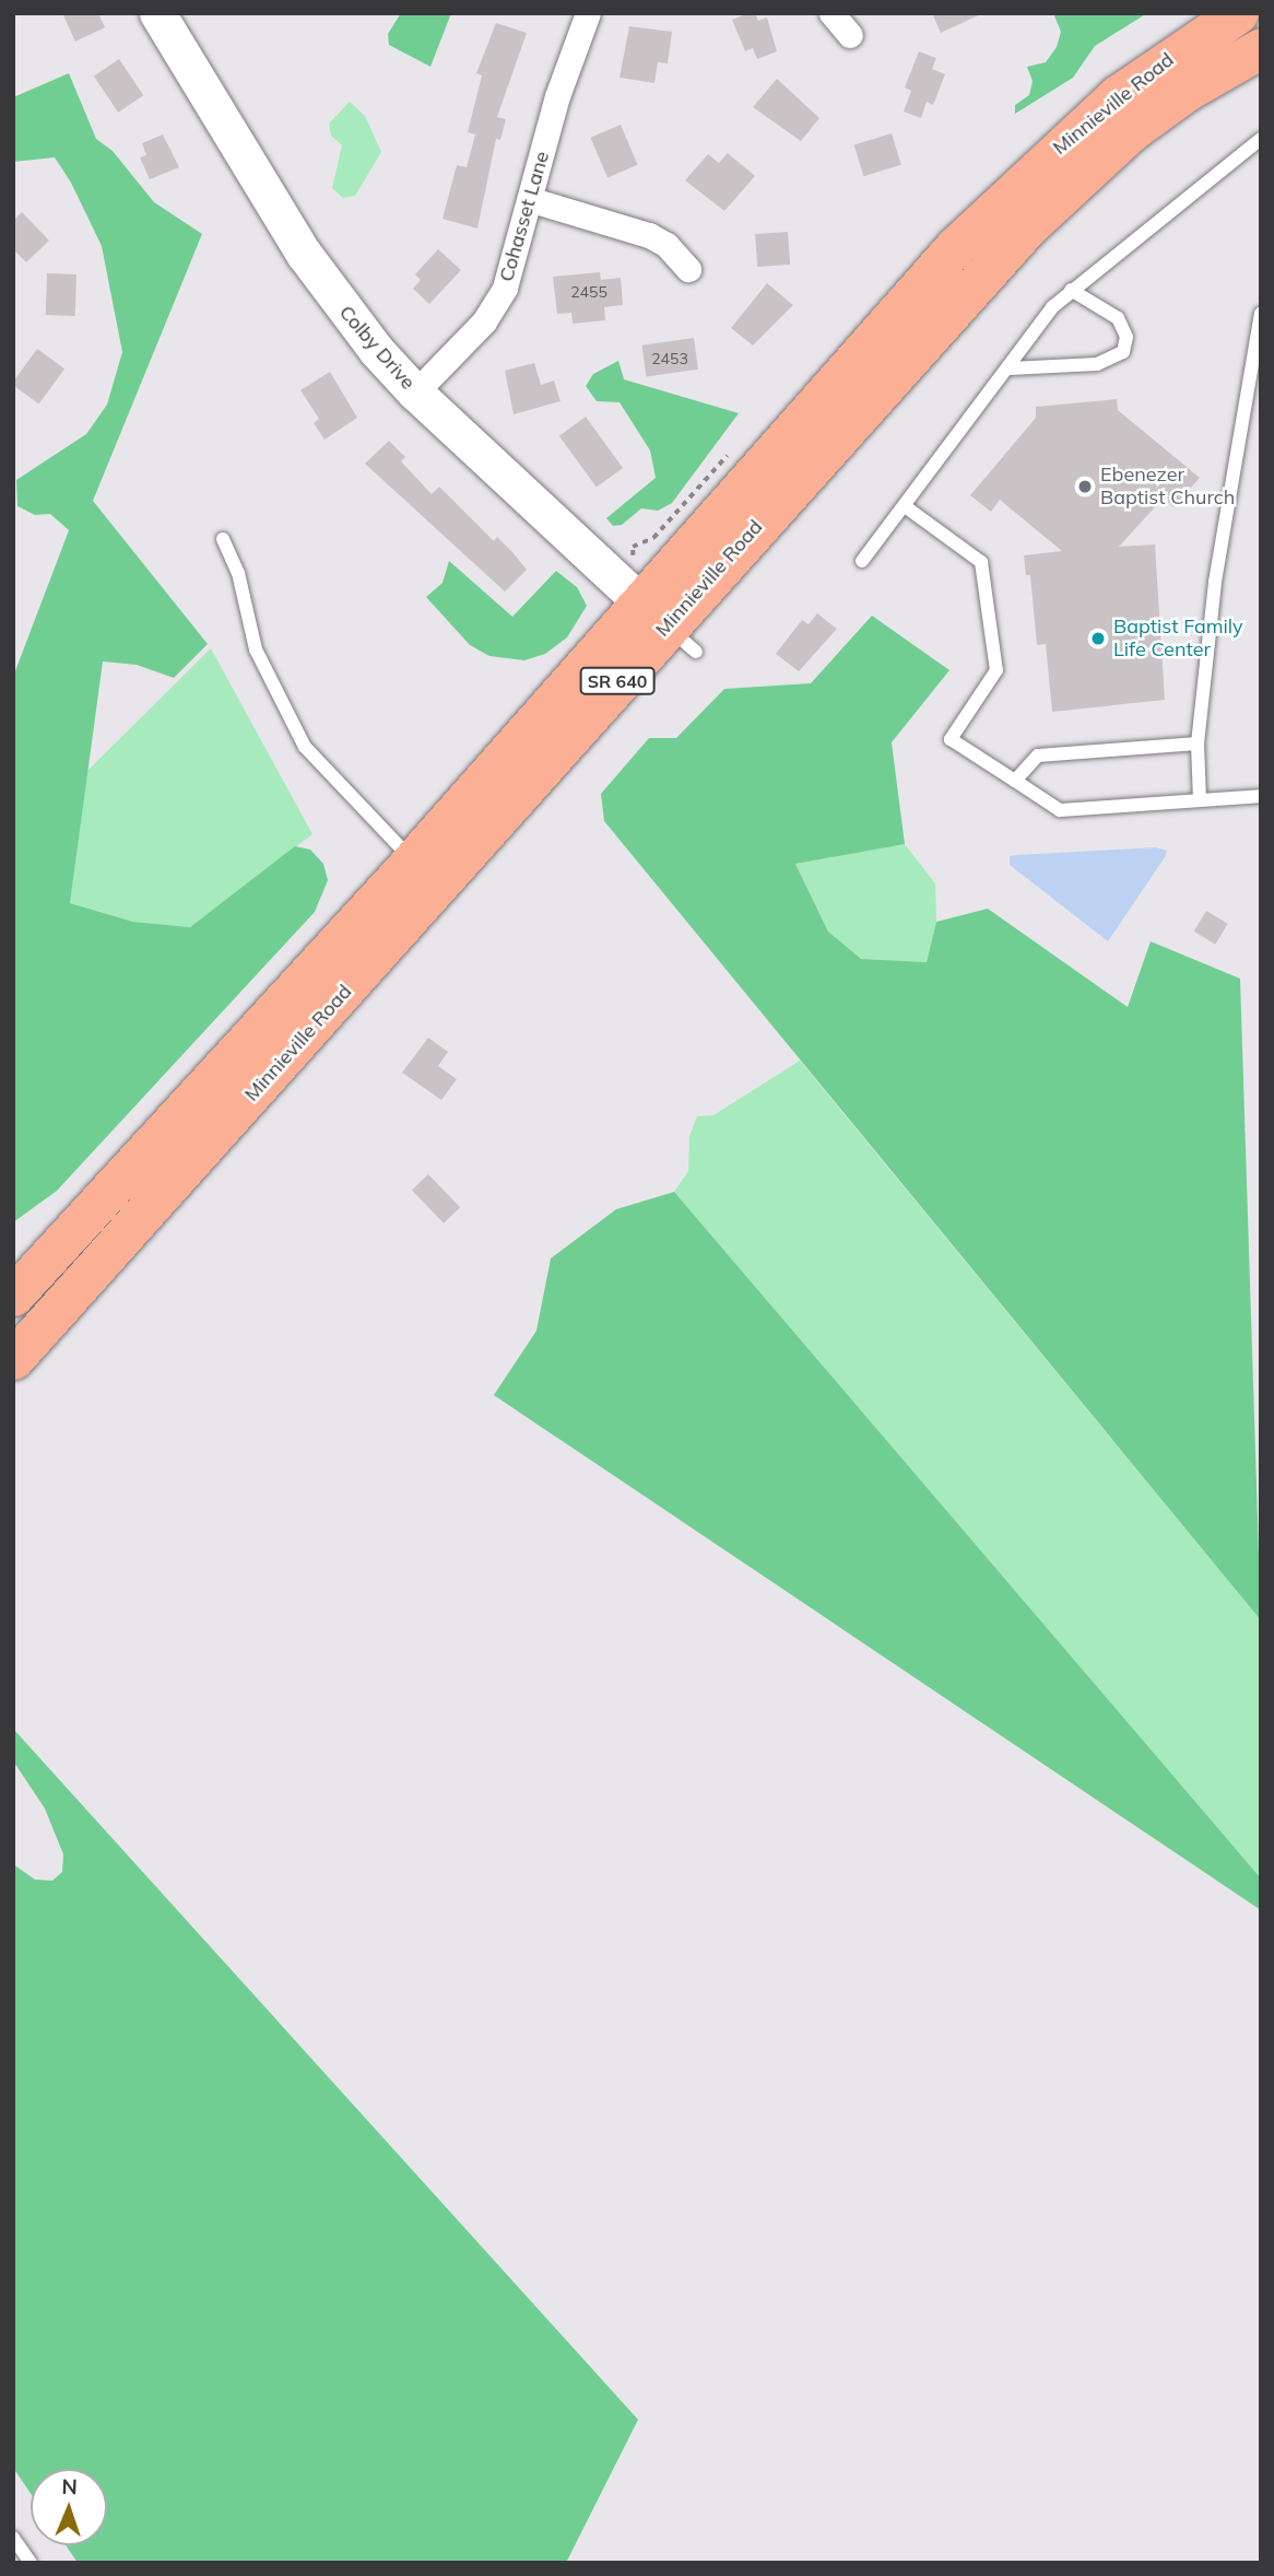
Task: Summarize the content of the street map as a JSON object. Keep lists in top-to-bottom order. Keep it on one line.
{"streets":{"main road":["Minnieville Road","SR 640"],"street":["Cohasset Lane","Colby Drive"]},"crossings":[["Minnieville Road","Colby Drive"],["Cohasset Lane","Colby Drive"]],"places":["Ebenezer Baptist Church","Baptist Family Life Center"],"house_numbers":["2455","2453"],"north":"top"}
